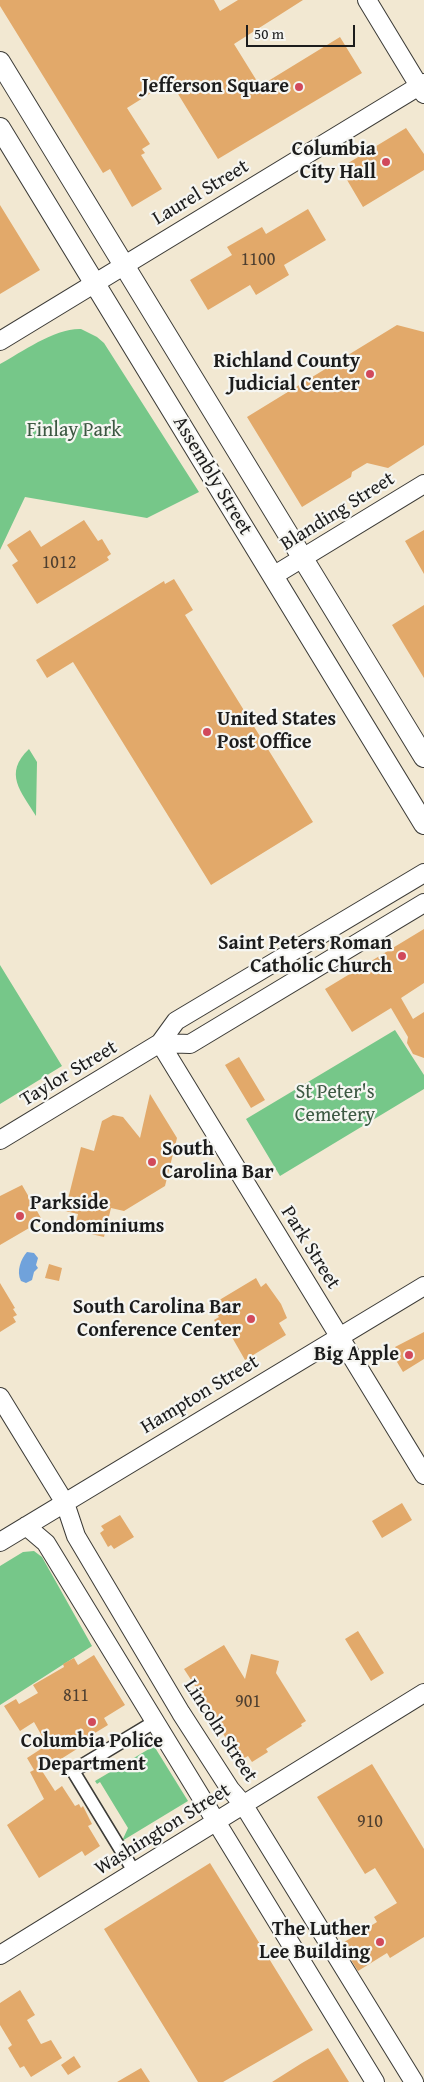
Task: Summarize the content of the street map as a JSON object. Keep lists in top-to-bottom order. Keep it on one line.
{"streets":{"main road":["Assembly Street"],"street":["Laurel Street","Blanding Street","Taylor Street","Park Street","Hampton Street","Lincoln Street","Washington Street"]},"crossings":[["Laurel Street","Assembly Street"],["Assembly Street","Blanding Street"],["Taylor Street","Park Street"],["Park Street","Hampton Street"],["Hampton Street","Lincoln Street"],["Lincoln Street","Washington Street"]],"parks":["Finlay Park","St Peter's Cemetery"],"places":["Jefferson Square","Columbia City Hall","Richland County Judicial Center","United States Post Office","Saint Peters Roman Catholic Church","South Carolina Bar","Parkside Condominiums","South Carolina Bar Conference Center","Big Apple","Columbia Police Department","The Luther Lee Building"],"house_numbers":["1100","1012","811","901","910"],"scale_bar":"50 m"}
